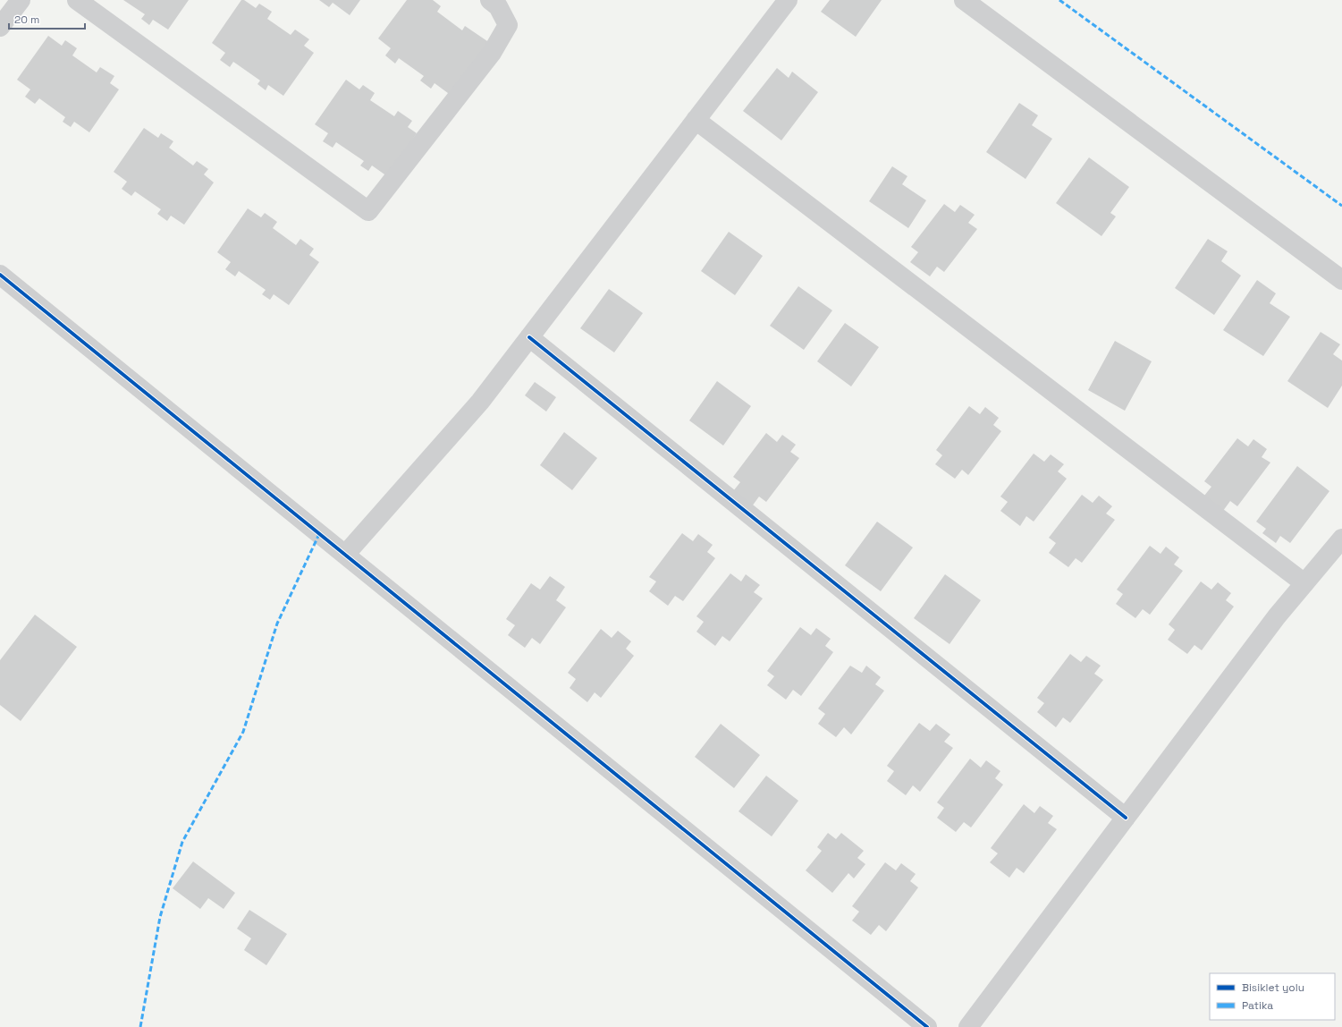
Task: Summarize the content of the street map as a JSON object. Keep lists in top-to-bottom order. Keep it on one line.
{"legend":["Bisiklet yolu","Patika"],"scale_bar":"20 m"}
